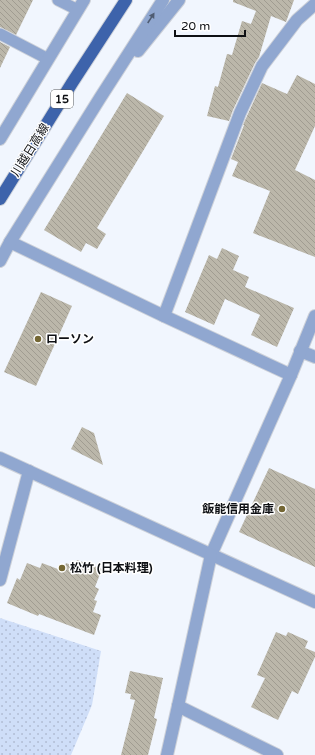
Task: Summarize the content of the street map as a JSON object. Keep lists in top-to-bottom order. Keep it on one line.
{"streets":{"main road":["15","川越日高線"]},"places":["ローソン","飯能信用金庫","松竹 (日本料理)"],"scale_bar":"20 m"}
